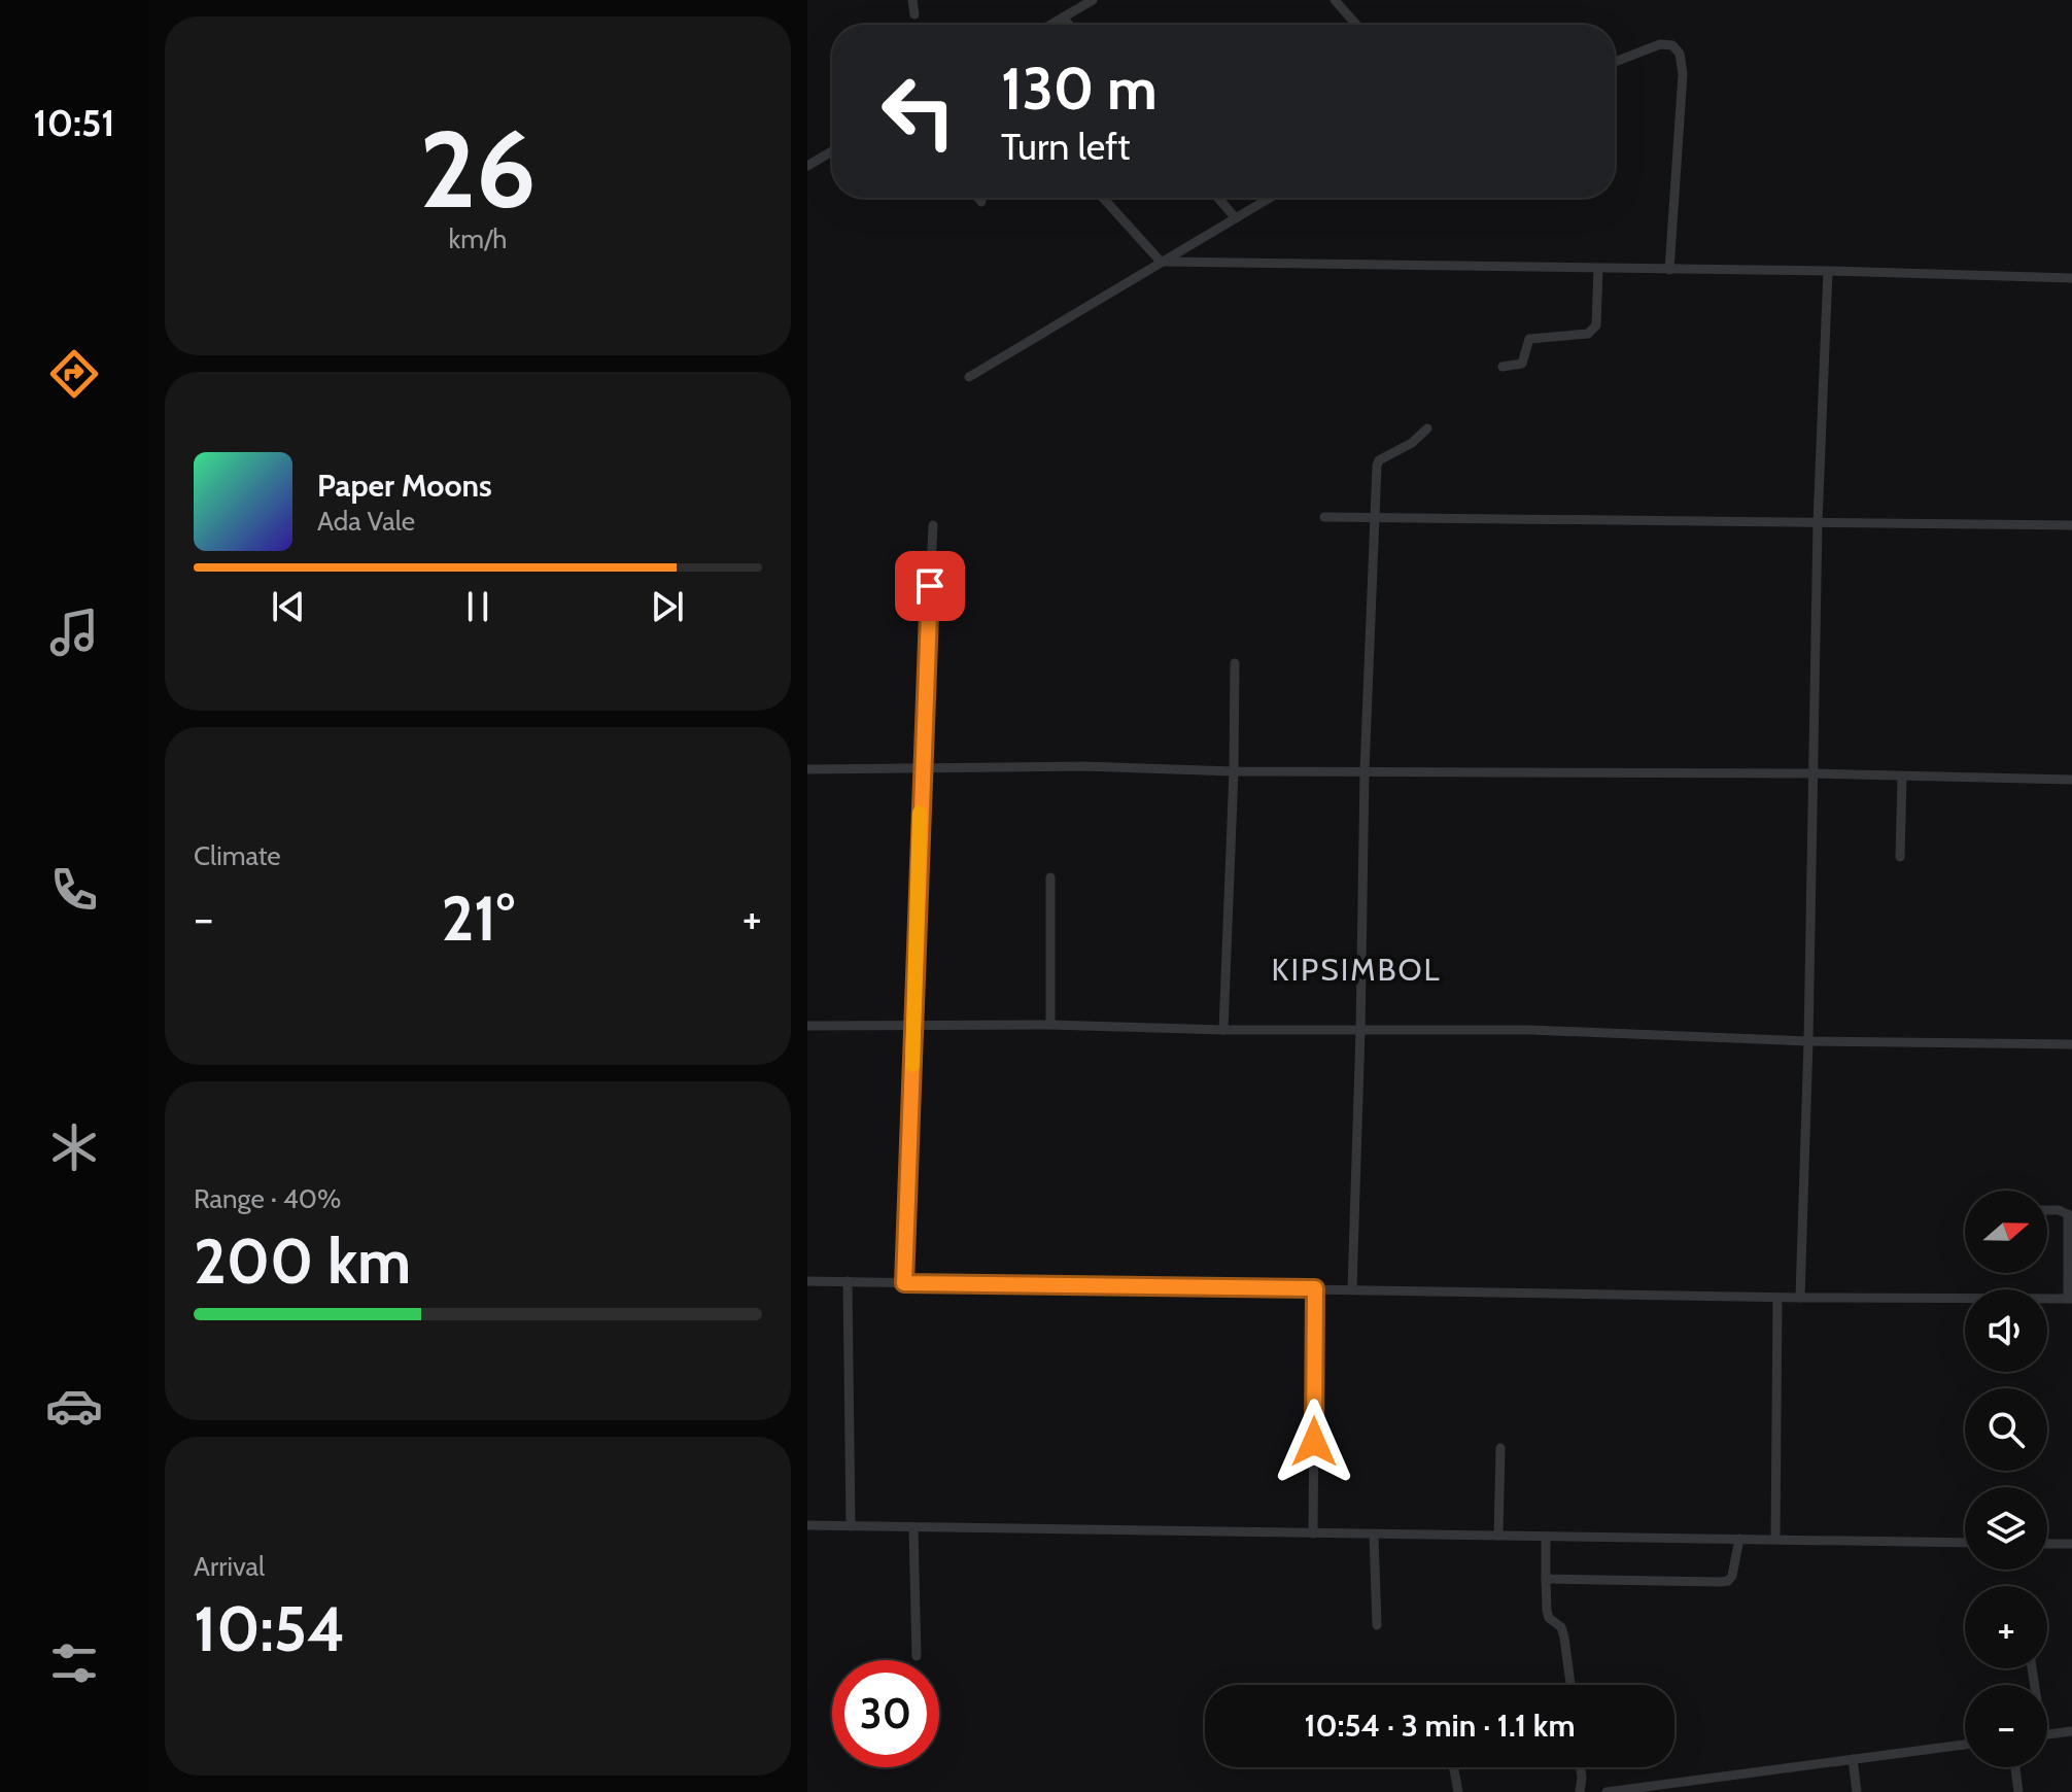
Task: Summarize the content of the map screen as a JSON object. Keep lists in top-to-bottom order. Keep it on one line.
{"districts":["KIPSIMBOL"],"north":"right","page":{"tabs":"10:51","tile":[["26","km/h"],"Climate",["Range · 40%","200 km"],["Arrival","10:54"]],"turn":["130 m","Turn left"],"song":["Paper Moons","Ada Vale"],"heat":["−","21°","+"],"map_buttons":["+","−"],"limit":"30","trip":"10:54 · 3 min · 1.1 km"}}
